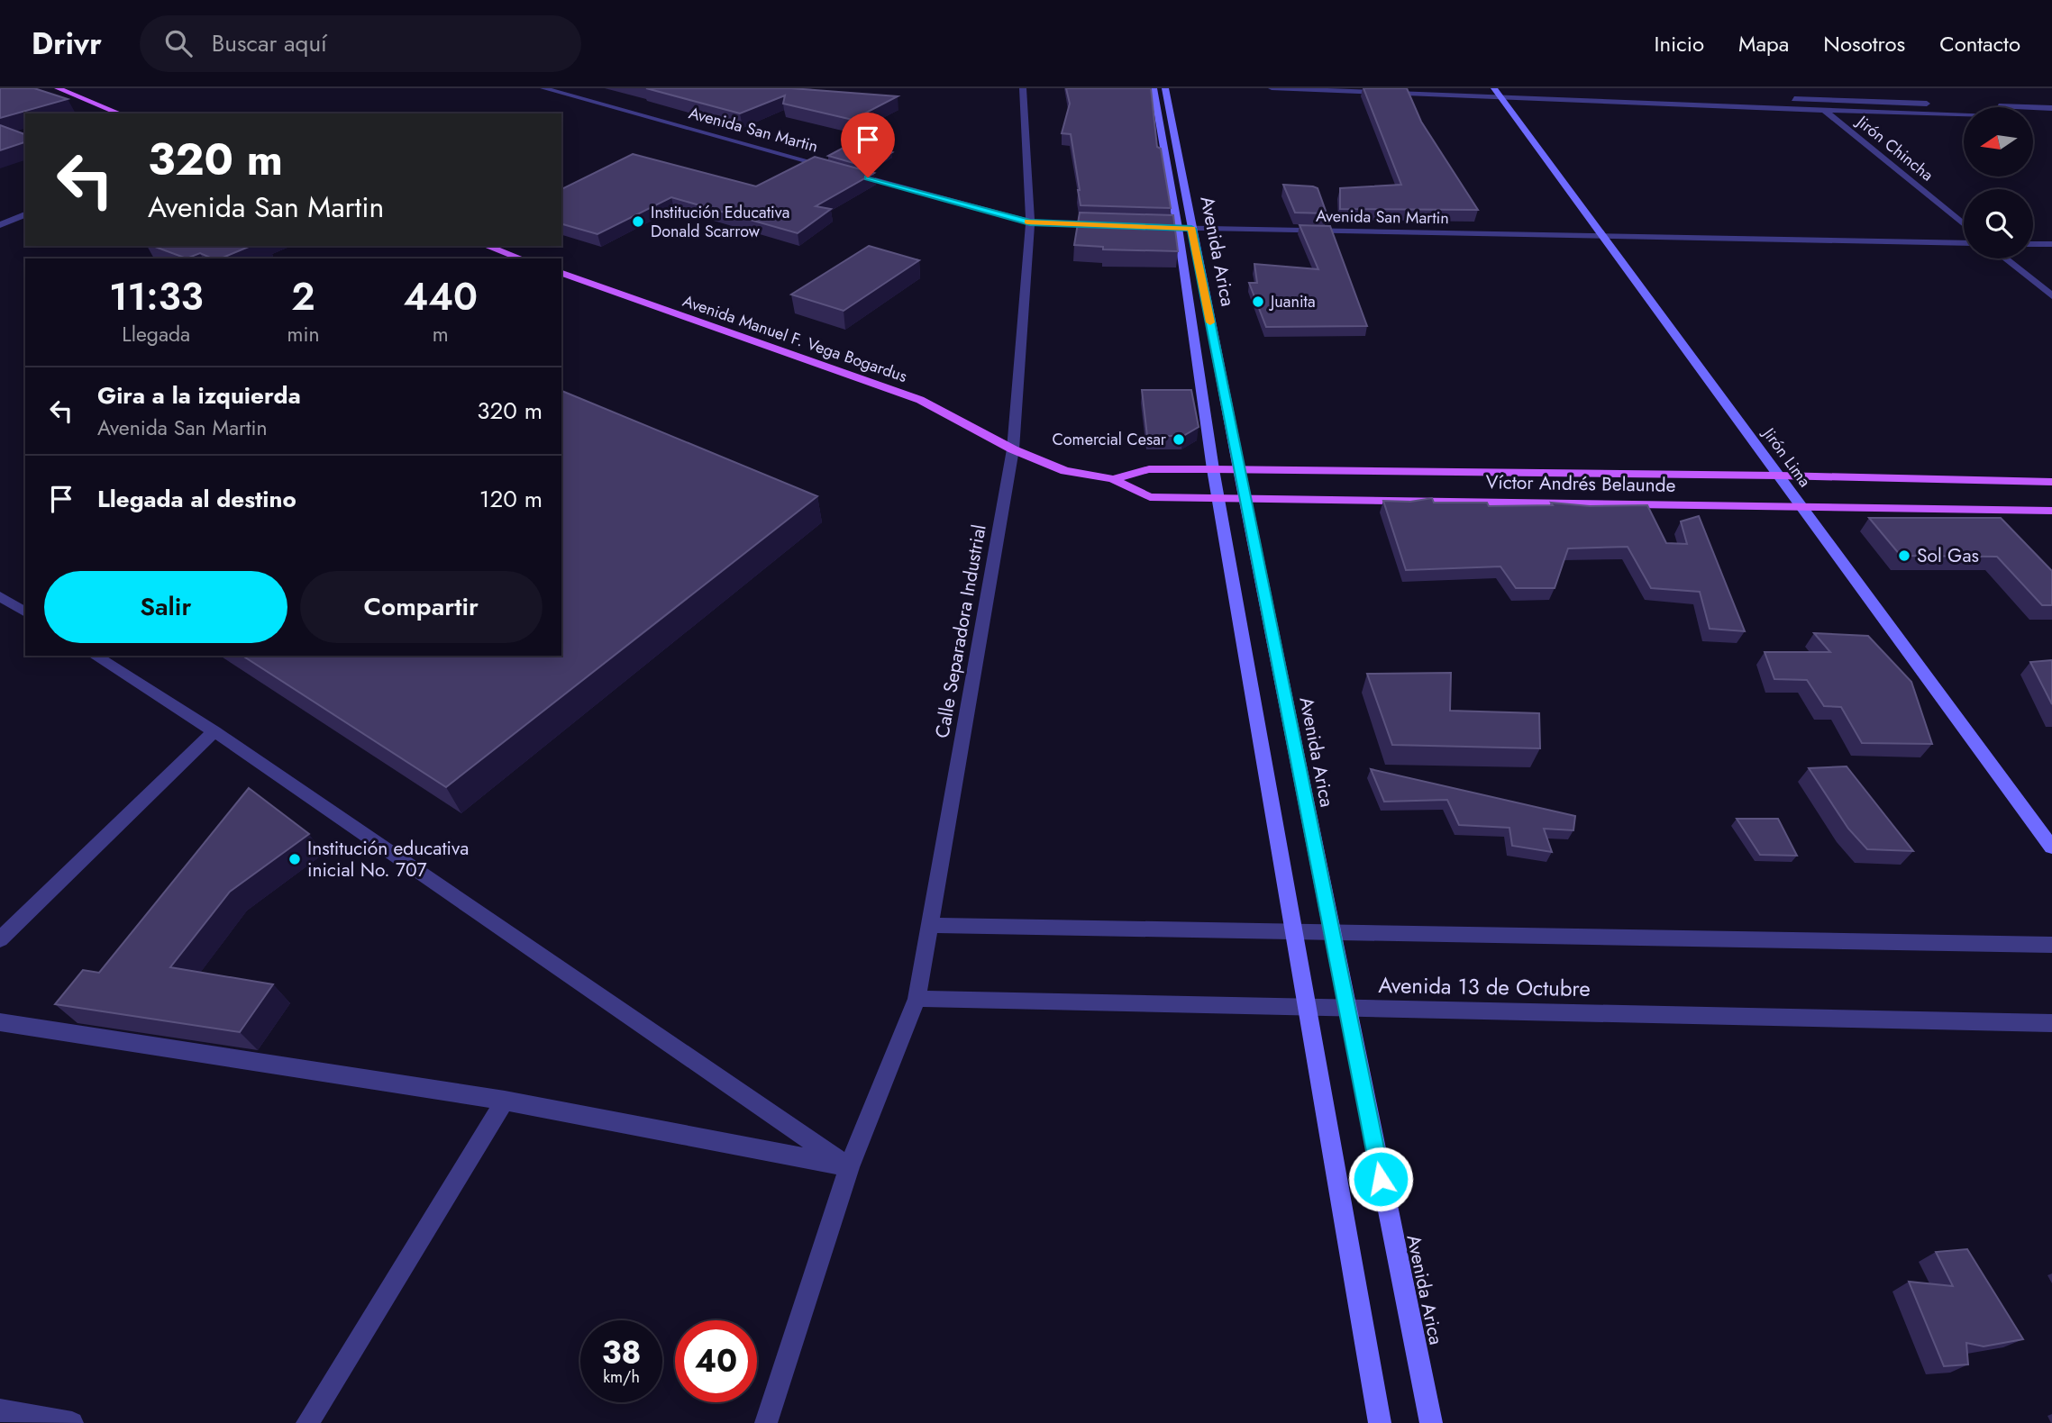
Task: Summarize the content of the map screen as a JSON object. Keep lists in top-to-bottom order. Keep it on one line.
{"streets":{"main road":["Avenida Manuel F. Vega Bogardus","Víctor Andrés Belaunde"],"street":["Avenida San Martin","Jirón Chincha","Avenida Arica","Jirón Lima","Calle Separadora Industrial","Avenida 13 de Octubre"]},"crossings":[["Avenida San Martin","Avenida Arica"],["Avenida San Martin","Jirón Lima"],["Avenida San Martin","Calle Separadora Industrial"],["Avenida Arica","Víctor Andrés Belaunde"],["Avenida Arica","Avenida 13 de Octubre"],["Avenida Manuel F. Vega Bogardus","Víctor Andrés Belaunde"],["Avenida Manuel F. Vega Bogardus","Calle Separadora Industrial"],["Jirón Lima","Víctor Andrés Belaunde"],["Víctor Andrés Belaunde","Calle Separadora Industrial"],["Calle Separadora Industrial","Avenida 13 de Octubre"]],"places":["Institución Educativa Donald Scarrow","Juanita","Comercial Cesar","Sol Gas","Institución educativa inicial No. 707"],"north":"left","page":{"header":"Drivr","search":"Buscar aquí","nav":["Inicio","Mapa","Nosotros","Contacto"],"turn":["320 m","Avenida San Martin"],"eta":["11:33","Llegada","2","min","440","m"],"list":[{"name":"Gira a la izquierda","note":"Avenida San Martin","value":"320 m"},{"name":"Llegada al destino","value":"120 m"}],"buttons":["Salir","Compartir"],"speed":"38 km/h","limit":"40"}}
